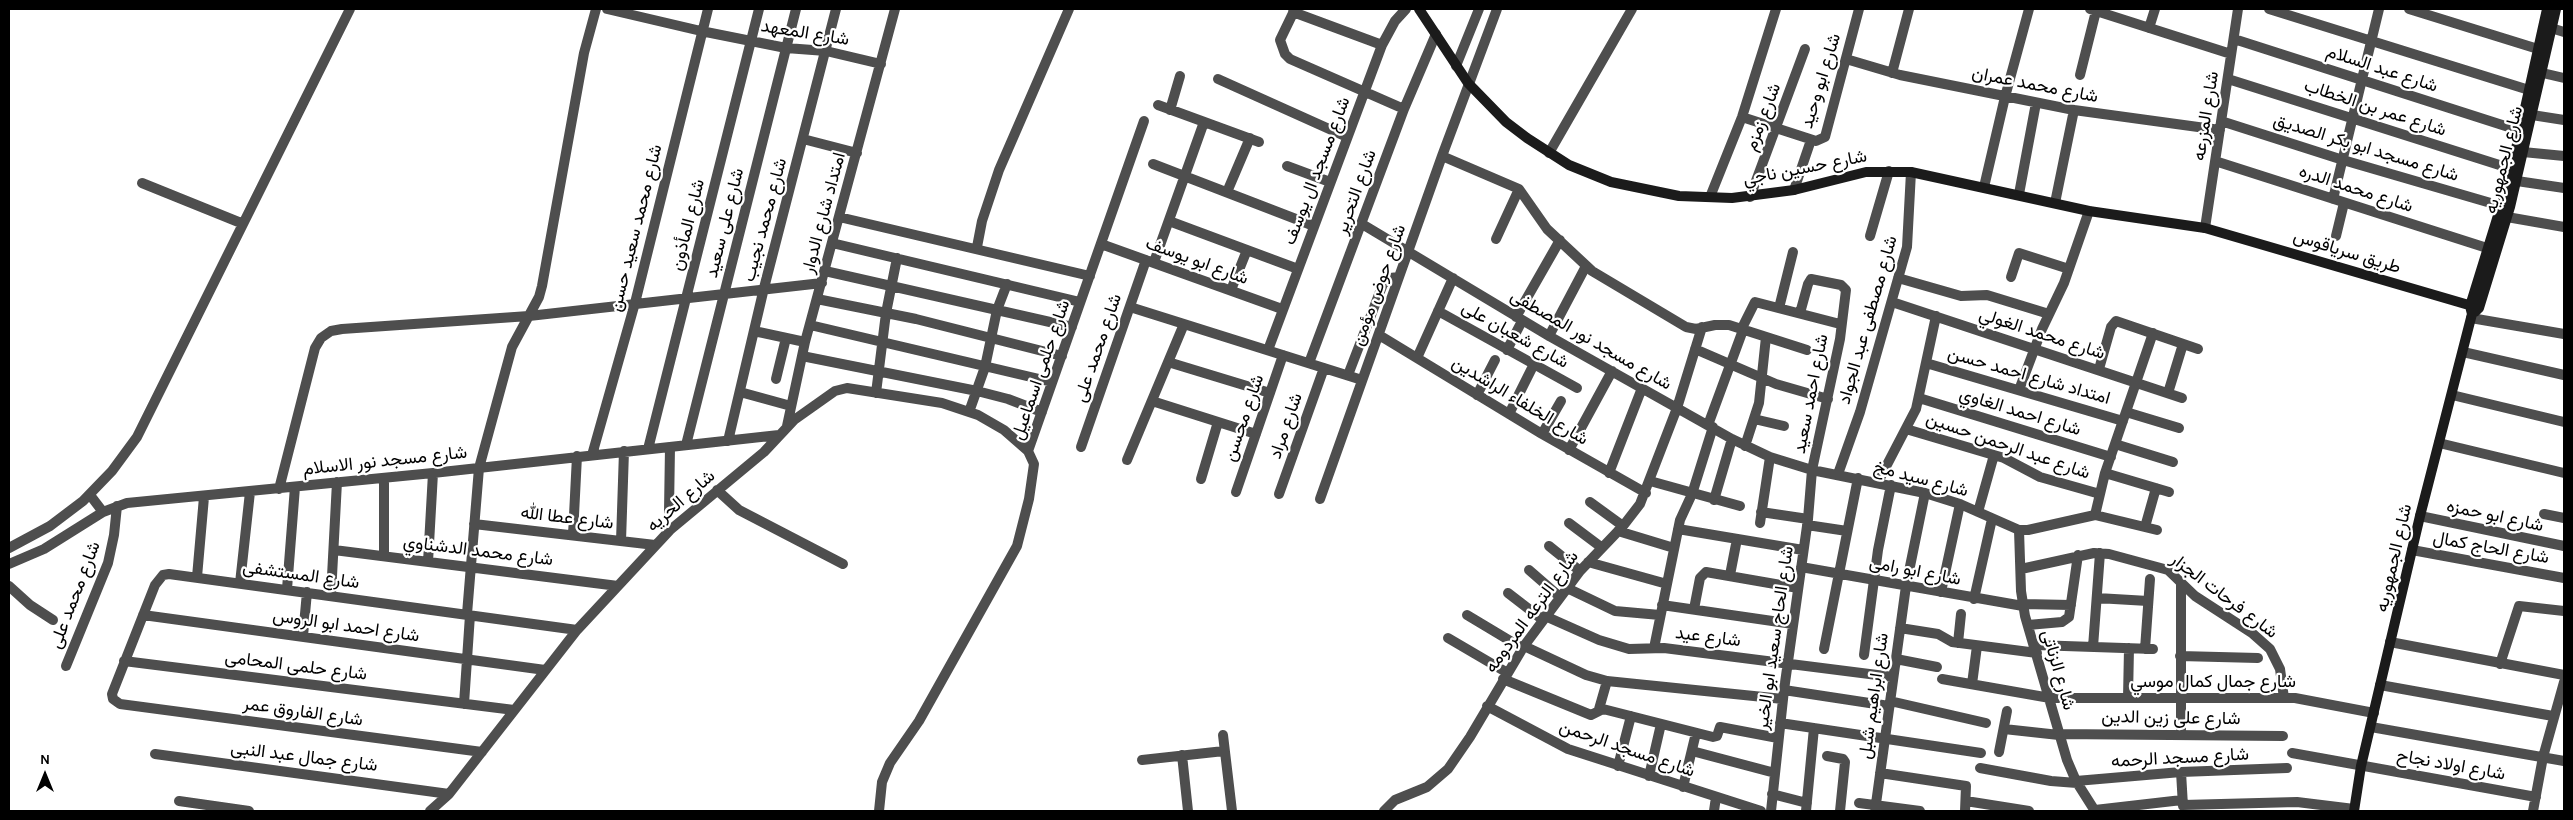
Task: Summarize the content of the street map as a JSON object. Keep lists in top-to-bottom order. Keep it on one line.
{"streets":{"street":["شارع المعهد","شارع عبد السلام","شارع ابو وحيد","شارع محمد عمران","شارع عمر بن الخطاب","شارع المزرعه","شارع زمزم","شارع مسجد ابو بكر الصديق","شارع الجمهوريه","شارع حسين ناجي","شارع مسجد ال يوسف","شارع محمد الدره","شارع التحرير","امتداد شارع الدوار","شارع محمد نجيب","شارع على سعيد","شارع المأذون","شارع محمد سعيد حسن","طريق سرياقوس","شارع ابو يوسف","شارع حوض مؤمن","شارع مصطفى عبد الجواد","شارع محمد الغولي","شارع شعبان على","شارع مسجد نور المصطفى","شارع محمد على","شارع حلمى اسماعيل","امتداد شارع احمد حسن","شارع احمد سعيد","شارع الخلفاء الراشدين","شارع احمد الغاوي","شارع محسن","شارع مراد","شارع عبد الرحمن حسين","شارع مسجد نور الاسلام","شارع سيد مخ","شارع الحريه","شارع ابو حمزه","شارع عطا الله","شارع الحاج كمال","شارع محمد الدشناوي","شارع ابو رامى","شارع المستشفى","شارع فرحات الجزار","شارع الترعه المردومه","شارع احمد ابو الروس","شارع عيد","شارع الحاج سعيد ابو الخير","شارع حلمى المحامى","شارع الزناتى","شارع جمال كمال موسي","شارع ابراهيم شبل","شارع الفاروق عمر","شارع على زين الدين","شارع مسجد الرحمن","شارع جمال عبد النبى","شارع مسجد الرحمه","شارع اولاد نجاح"]},"crossings":[["شارع المعهد","امتداد شارع الدوار"],["شارع المعهد","شارع محمد نجيب"],["شارع المعهد","شارع على سعيد"],["شارع المعهد","شارع المأذون"],["شارع المعهد","شارع محمد سعيد حسن"],["شارع عبد السلام","شارع المزرعه"],["شارع عبد السلام","شارع الجمهوريه"],["شارع ابو وحيد","شارع محمد عمران"],["شارع ابو وحيد","شارع زمزم"],["شارع محمد عمران","شارع المزرعه"],["شارع محمد عمران","شارع مسجد ابو بكر الصديق"],["شارع عمر بن الخطاب","شارع المزرعه"],["شارع عمر بن الخطاب","شارع الجمهوريه"],["شارع المزرعه","شارع مسجد ابو بكر الصديق"],["شارع المزرعه","شارع حسين ناجي"],["شارع المزرعه","شارع محمد الدره"],["شارع المزرعه","طريق سرياقوس"],["شارع زمزم","شارع حسين ناجي"],["شارع مسجد ابو بكر الصديق","شارع الجمهوريه"],["شارع الجمهوريه","شارع محمد الدره"],["شارع الجمهوريه","طريق سرياقوس"],["شارع الجمهوريه","شارع ابو حمزه"],["شارع الجمهوريه","شارع الحاج كمال"],["شارع الجمهوريه","شارع جمال كمال موسي"],["شارع الجمهوريه","شارع اولاد نجاح"],["شارع حسين ناجي","شارع التحرير"],["شارع حسين ناجي","طريق سرياقوس"],["شارع حسين ناجي","شارع حوض مؤمن"],["شارع حسين ناجي","شارع مصطفى عبد الجواد"],["شارع مسجد ال يوسف","شارع ابو يوسف"],["شارع التحرير","شارع مسجد نور المصطفى"],["امتداد شارع الدوار","شارع الحريه"],["شارع محمد نجيب","شارع مسجد نور الاسلام"],["شارع على سعيد","شارع مسجد نور الاسلام"],["شارع المأذون","شارع مسجد نور الاسلام"],["شارع محمد سعيد حسن","شارع مسجد نور الاسلام"],["شارع ابو يوسف","شارع محمد على"],["شارع ابو يوسف","شارع حلمى اسماعيل"],["شارع حوض مؤمن","شارع مسجد نور المصطفى"],["شارع حوض مؤمن","شارع الخلفاء الراشدين"],["شارع مصطفى عبد الجواد","شارع محمد الغولي"],["شارع مصطفى عبد الجواد","شارع سيد مخ"],["شارع مسجد نور المصطفى","شارع احمد سعيد"],["شارع مسجد نور المصطفى","شارع سيد مخ"],["شارع مسجد نور المصطفى","شارع الترعه المردومه"],["شارع مسجد نور المصطفى","شارع الحاج سعيد ابو الخير"],["شارع محمد على","شارع مسجد نور الاسلام"],["شارع حلمى اسماعيل","شارع الحريه"],["شارع احمد سعيد","شارع سيد مخ"],["شارع احمد سعيد","شارع الحاج سعيد ابو الخير"],["شارع الخلفاء الراشدين","شارع الترعه المردومه"],["شارع مسجد نور الاسلام","شارع الحريه"],["شارع سيد مخ","شارع الحاج سعيد ابو الخير"],["شارع سيد مخ","شارع الزناتى"],["شارع سيد مخ","شارع ابراهيم شبل"],["شارع الحريه","شارع عطا الله"],["شارع الحريه","شارع محمد الدشناوي"],["شارع الحريه","شارع المستشفى"],["شارع الحريه","شارع احمد ابو الروس"],["شارع الحريه","شارع حلمى المحامى"],["شارع الحريه","شارع الفاروق عمر"],["شارع الحريه","شارع جمال عبد النبى"],["شارع ابو رامى","شارع الحاج سعيد ابو الخير"],["شارع ابو رامى","شارع الزناتى"],["شارع ابو رامى","شارع ابراهيم شبل"],["شارع المستشفى","شارع احمد ابو الروس"],["شارع المستشفى","شارع حلمى المحامى"],["شارع المستشفى","شارع الفاروق عمر"],["شارع فرحات الجزار","شارع الزناتى"],["شارع فرحات الجزار","شارع جمال كمال موسي"],["شارع الترعه المردومه","شارع عيد"],["شارع الترعه المردومه","شارع مسجد الرحمن"],["شارع عيد","شارع الحاج سعيد ابو الخير"],["شارع عيد","شارع ابراهيم شبل"],["شارع الزناتى","شارع جمال كمال موسي"],["شارع الزناتى","شارع على زين الدين"],["شارع الزناتى","شارع مسجد الرحمه"]],"north":"top"}
